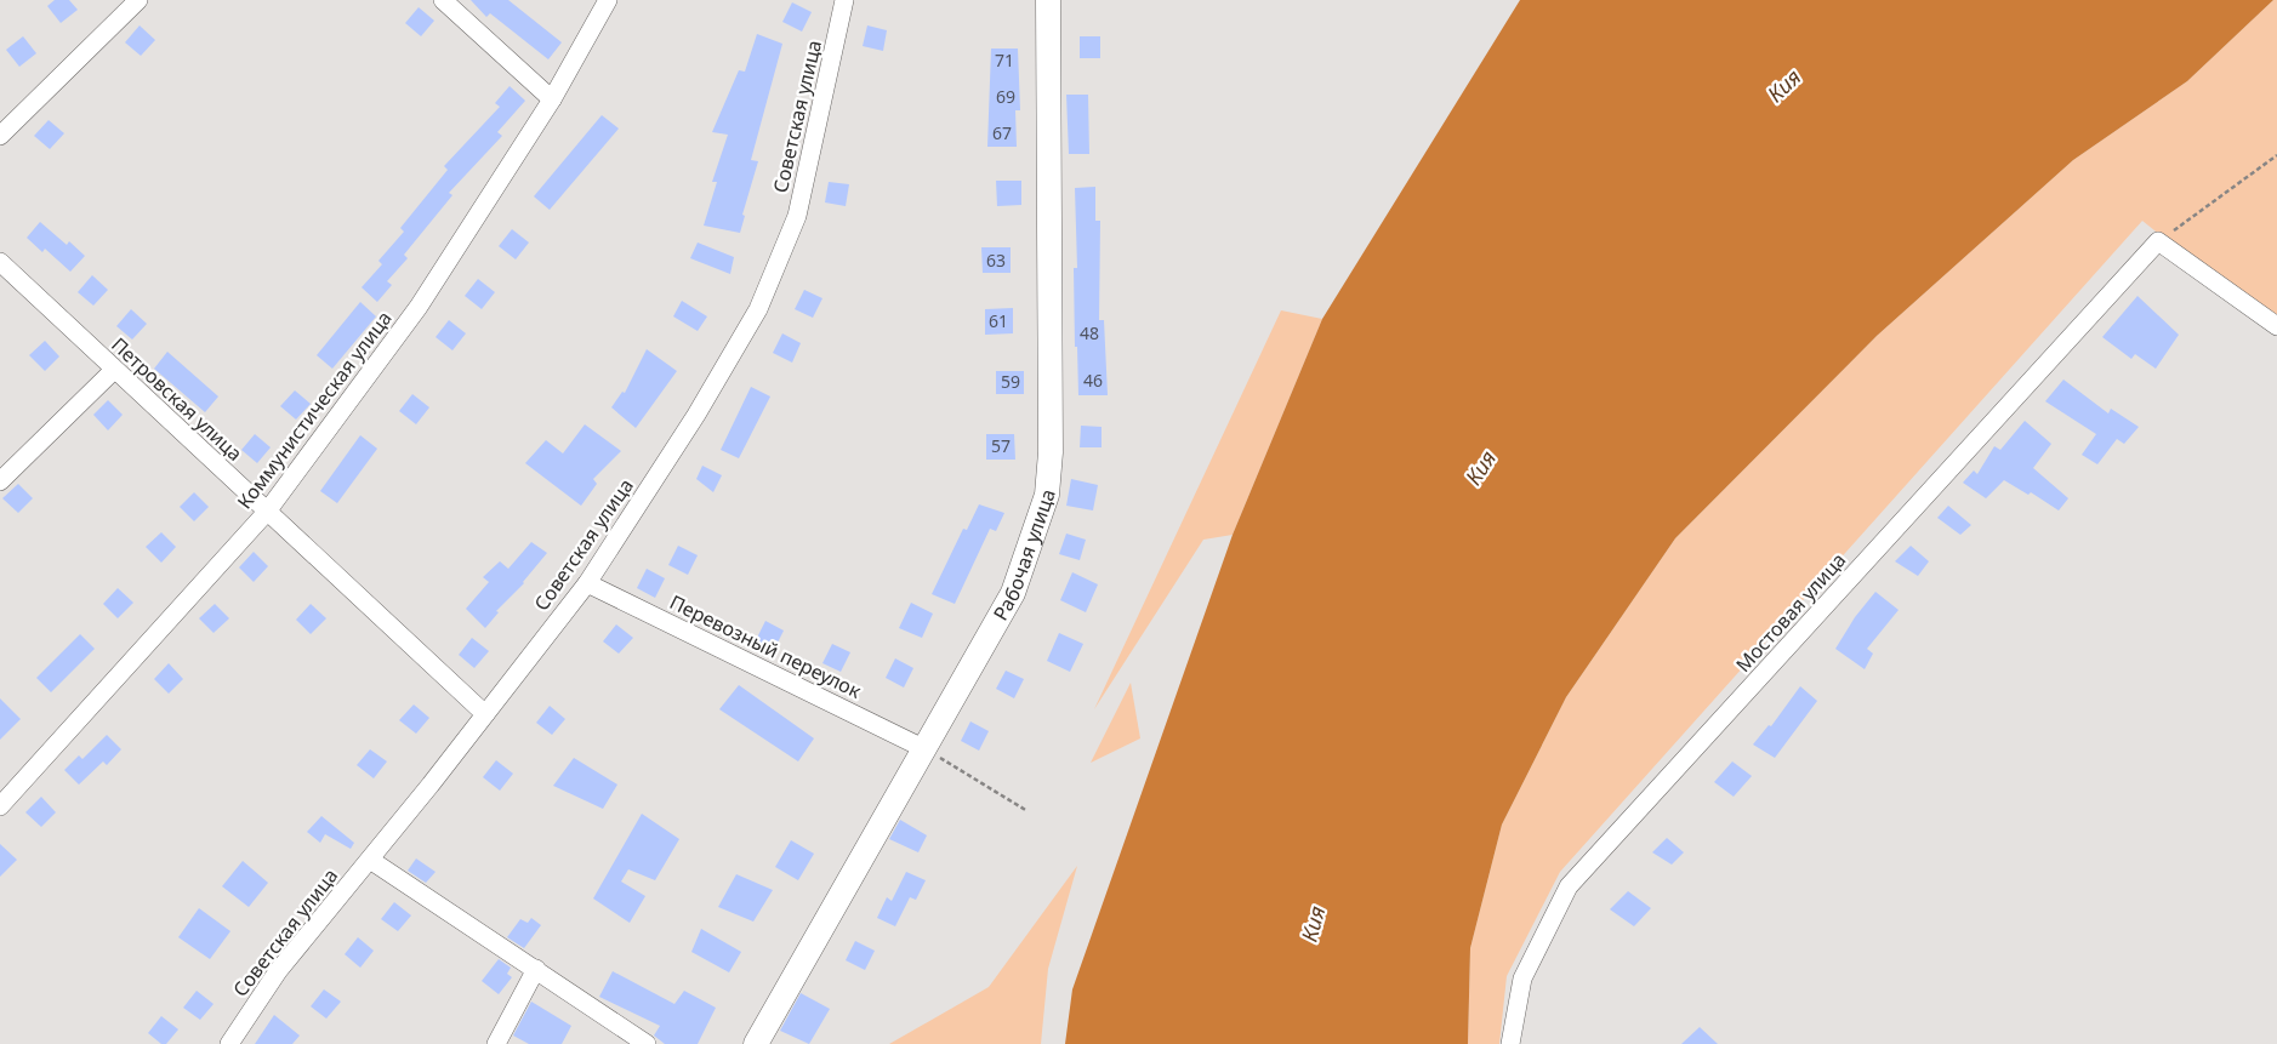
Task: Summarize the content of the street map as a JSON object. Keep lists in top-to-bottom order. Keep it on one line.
{"streets":{"main road":["Рабочая улица"],"street":["Советская улица","Петровская улица","Коммунистическая улица","Мостовая улица","Перевозный переулок"]},"crossings":[["Советская улица","Петровская улица"],["Советская улица","Перевозный переулок"],["Петровская улица","Коммунистическая улица"],["Рабочая улица","Перевозный переулок"]],"water":["Кия"],"house_numbers":["71","69","67","63","61","48","46","59","57"]}
